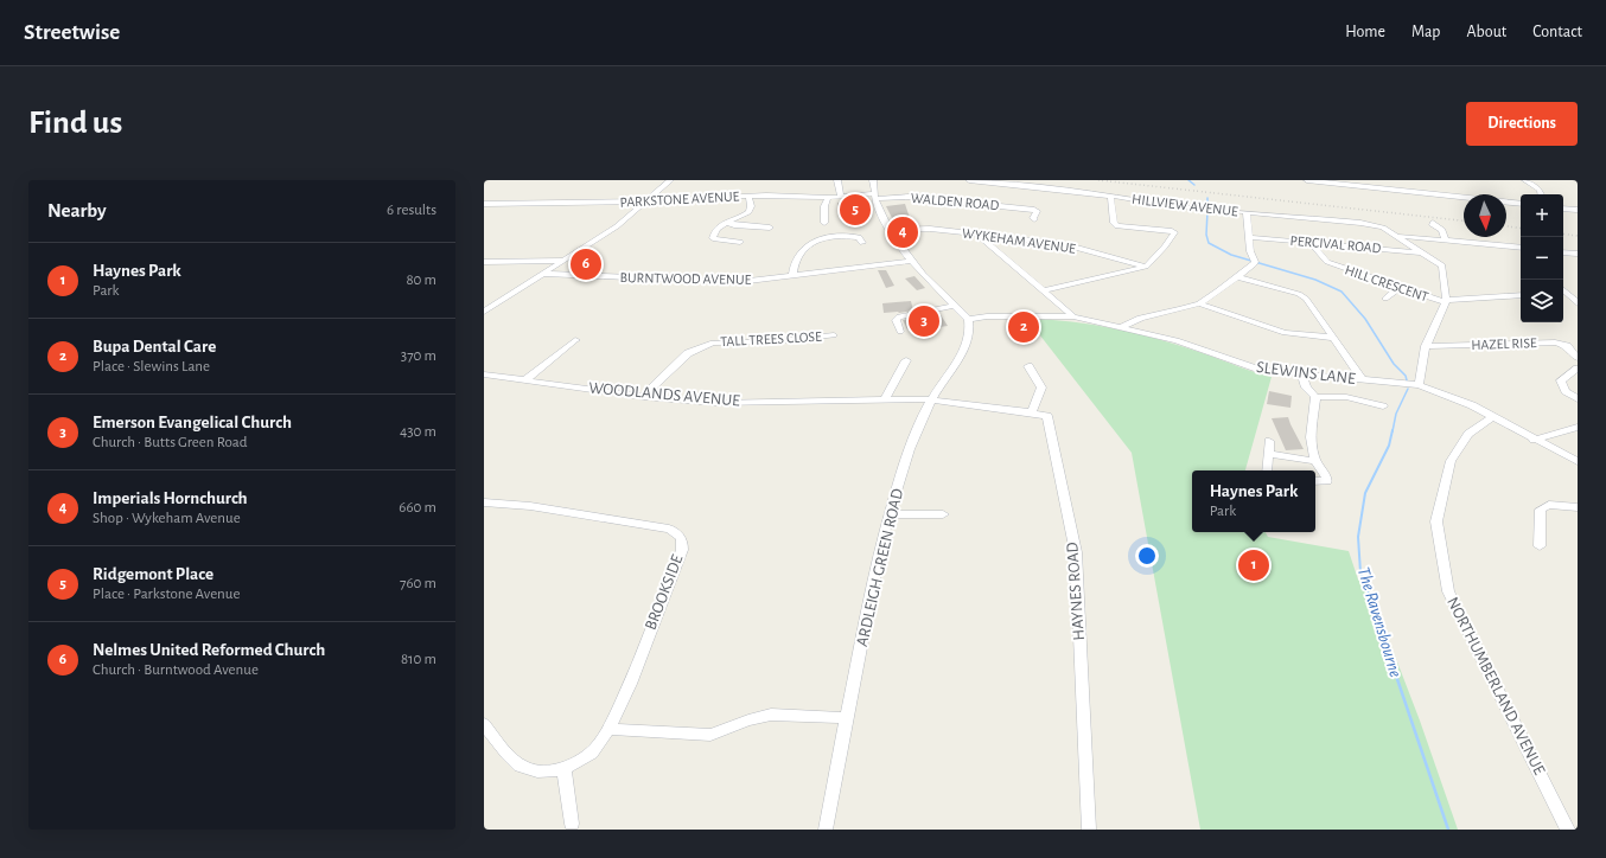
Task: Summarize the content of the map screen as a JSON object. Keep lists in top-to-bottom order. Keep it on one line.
{"streets":{"street":["PARKSTONE AVENUE","WALDEN ROAD","HILLVIEW AVENUE","WYKEHAM AVENUE","PERCIVAL ROAD","BURNTWOOD AVENUE","HILL CRESCENT","TALL TREES CLOSE","HAZEL RISE","SLEWINS LANE","WOODLANDS AVENUE","ARDLEIGH GREEN ROAD","HAYNES ROAD","BROOKSIDE","NORTHUMBERLAND AVENUE"]},"crossings":[["PARKSTONE AVENUE","WALDEN ROAD"],["PERCIVAL ROAD","HILL CRESCENT"],["TALL TREES CLOSE","WOODLANDS AVENUE"],["SLEWINS LANE","ARDLEIGH GREEN ROAD"],["SLEWINS LANE","NORTHUMBERLAND AVENUE"],["WOODLANDS AVENUE","ARDLEIGH GREEN ROAD"],["WOODLANDS AVENUE","HAYNES ROAD"],["ARDLEIGH GREEN ROAD","HAYNES ROAD"]],"water":["The Ravensbourne"],"north":"bottom","page":{"header":"Streetwise","nav":["Home","Map","About","Contact"],"buttons":"Directions","title":"Find us","heading":["Nearby","6 results"],"pins":["5","4","6","3","2","1"],"map_buttons":["+","−"],"list":[{"mark":"1","name":"Haynes Park","note":"Park","value":"80 m"},{"mark":"2","name":"Bupa Dental Care","note":"Place · Slewins Lane","value":"370 m"},{"mark":"3","name":"Emerson Evangelical Church","note":"Church · Butts Green Road","value":"430 m"},{"mark":"4","name":"Imperials Hornchurch","note":"Shop · Wykeham Avenue","value":"660 m"},{"mark":"5","name":"Ridgemont Place","note":"Place · Parkstone Avenue","value":"760 m"},{"mark":"6","name":"Nelmes United Reformed Church","note":"Church · Burntwood Avenue","value":"810 m"}],"popup":["Haynes Park","Park"]}}
